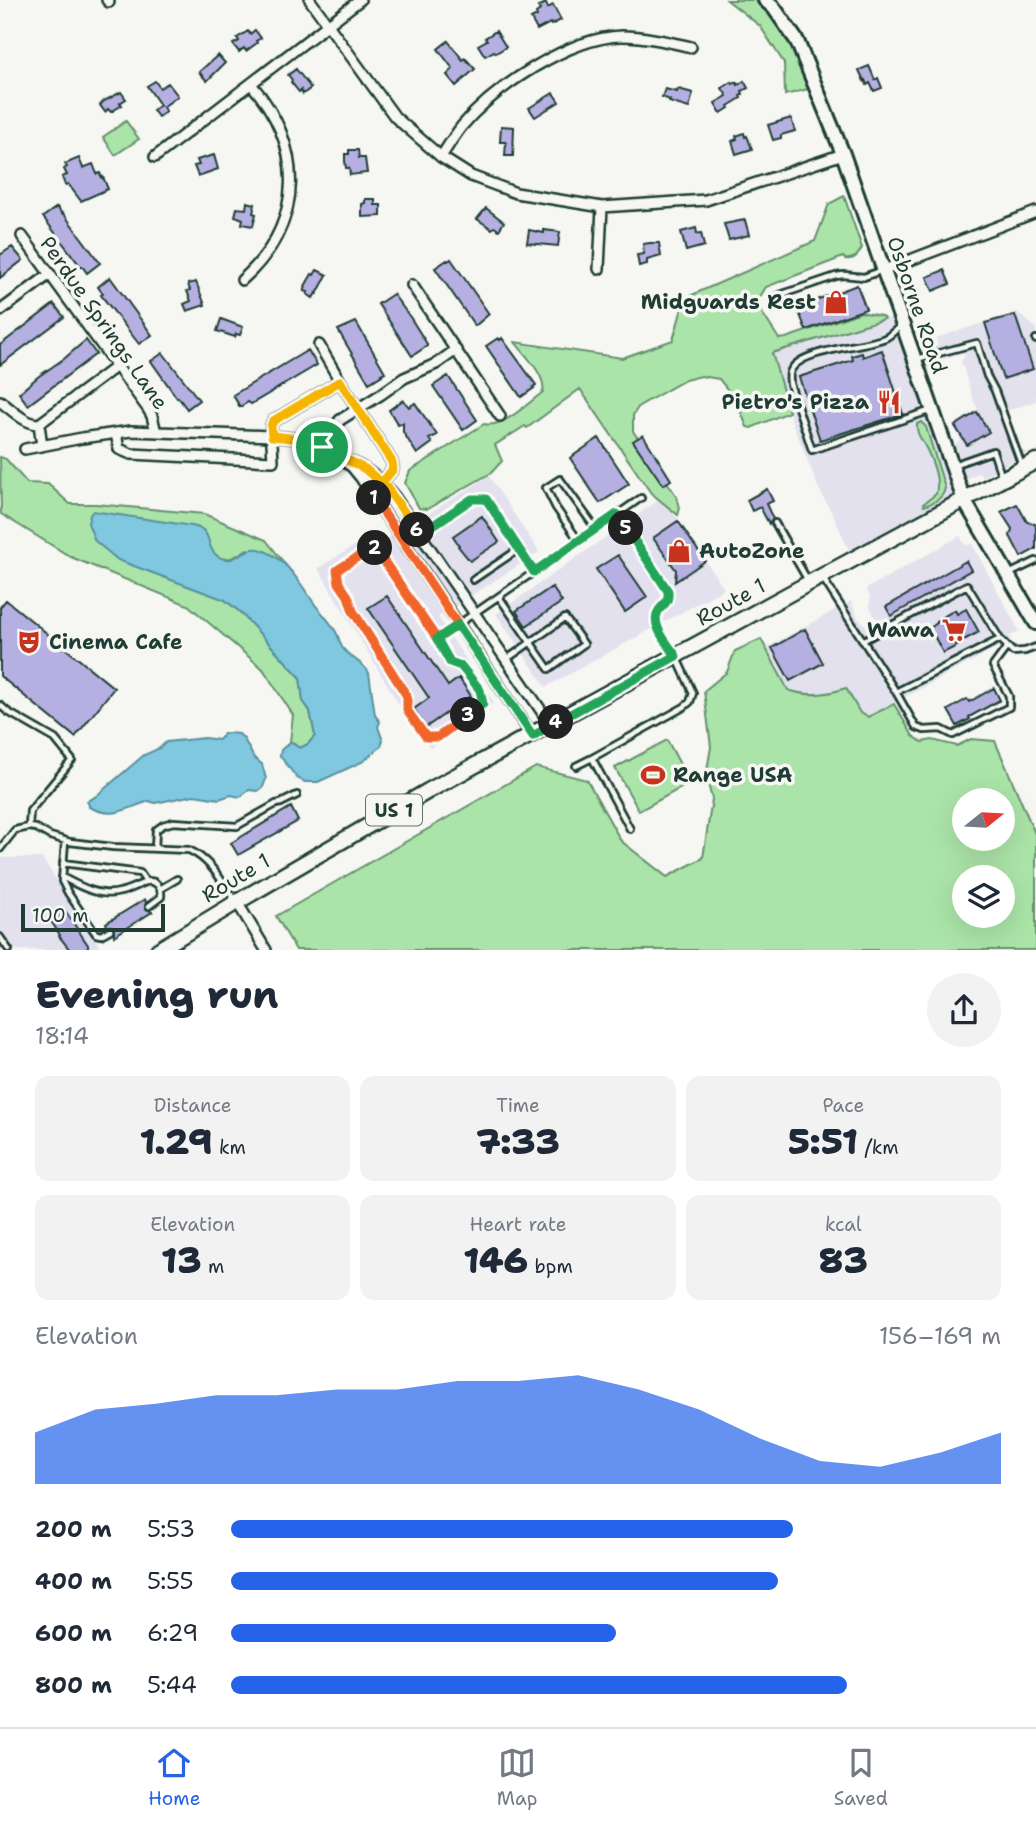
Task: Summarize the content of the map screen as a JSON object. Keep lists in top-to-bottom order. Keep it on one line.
{"streets":{"main road":["Route 1","US 1"],"street":["Osborne Road","Perdue Springs Lane"]},"crossings":[["Osborne Road","Route 1"]],"places":{"shop":["Midguards Rest","AutoZone"],"restaurant":["Pietro's Pizza"],"supermarket":["Wawa"],"theatre":["Cinema Cafe"],"sports":["Range USA"]},"scale_bar":"100 m","north":"right","page":{"pins":["1","5","6","2","3","4"],"scale":"100 m","heading":["Evening run","18:14"],"stats":[["Distance","1.29 km"],["Time","7:33"],["Pace","5:51 /km"],["Elevation","13 m"],["Heart rate","146 bpm"],["kcal","83"]],"chart":["Elevation","156–169 m"],"list":[{"name":"200 m","note":"5:53"},{"name":"400 m","note":"5:55"},{"name":"600 m","note":"6:29"},{"name":"800 m","note":"5:44"}],"tabs":["Home","Map","Saved"]}}
